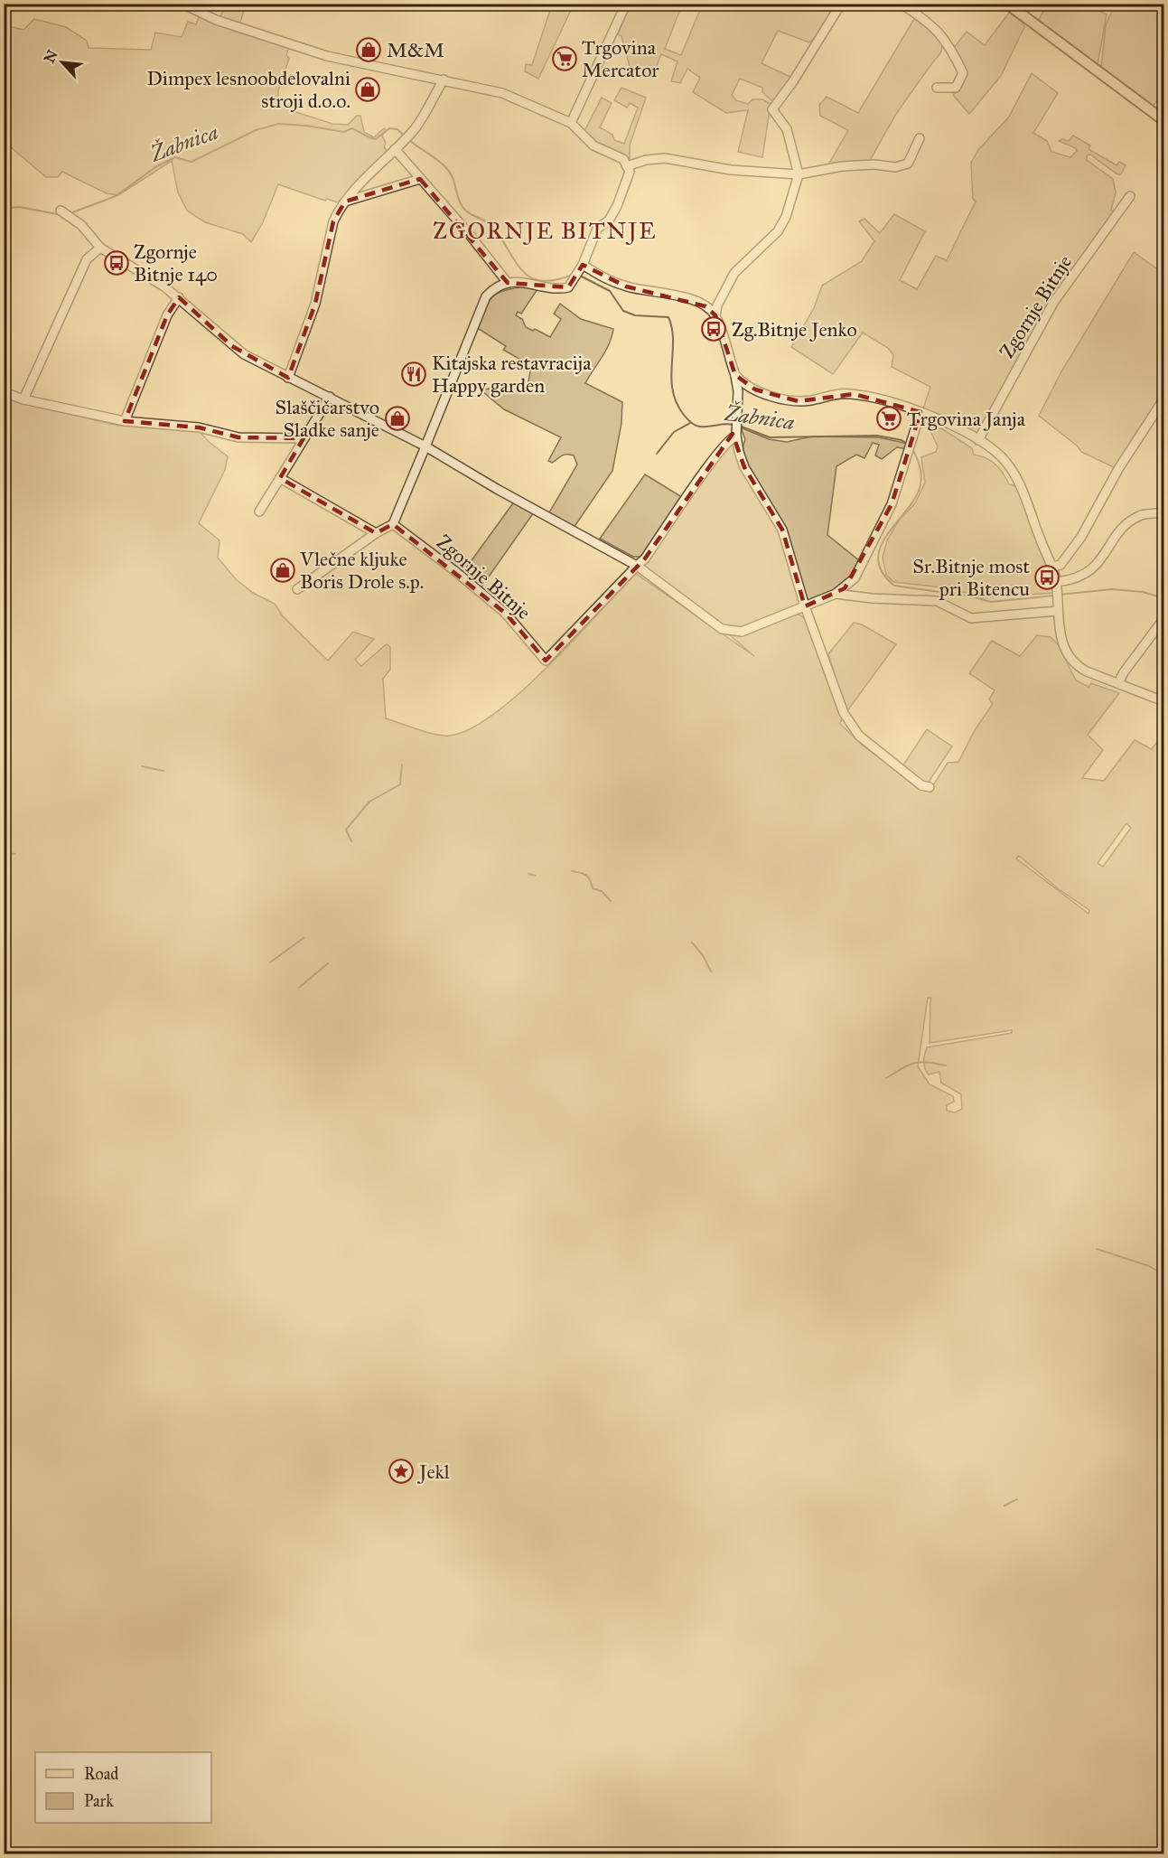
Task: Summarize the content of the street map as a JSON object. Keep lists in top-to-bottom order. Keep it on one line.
{"streets":{"street":["Zgornje Bitnje"]},"districts":["ZGORNJE BITNJE"],"water":["Žabnica"],"places":{"shop":["M&M","Dimpex lesnoobdelovalni stroji d.o.o.","Slaščičarstvo Sladke sanje","Vlečne kljuke Boris Drole s.p."],"supermarket":["Trgovina Mercator","Trgovina Janja"],"bus stop":["Zgornje Bitnje 140","Zg.Bitnje Jenko","Sr.Bitnje most pri Bitencu"],"restaurant":["Kitajska restavracija Happy garden"],"place":["Jekl"]},"legend":["Road","Park"],"north":"top left"}
